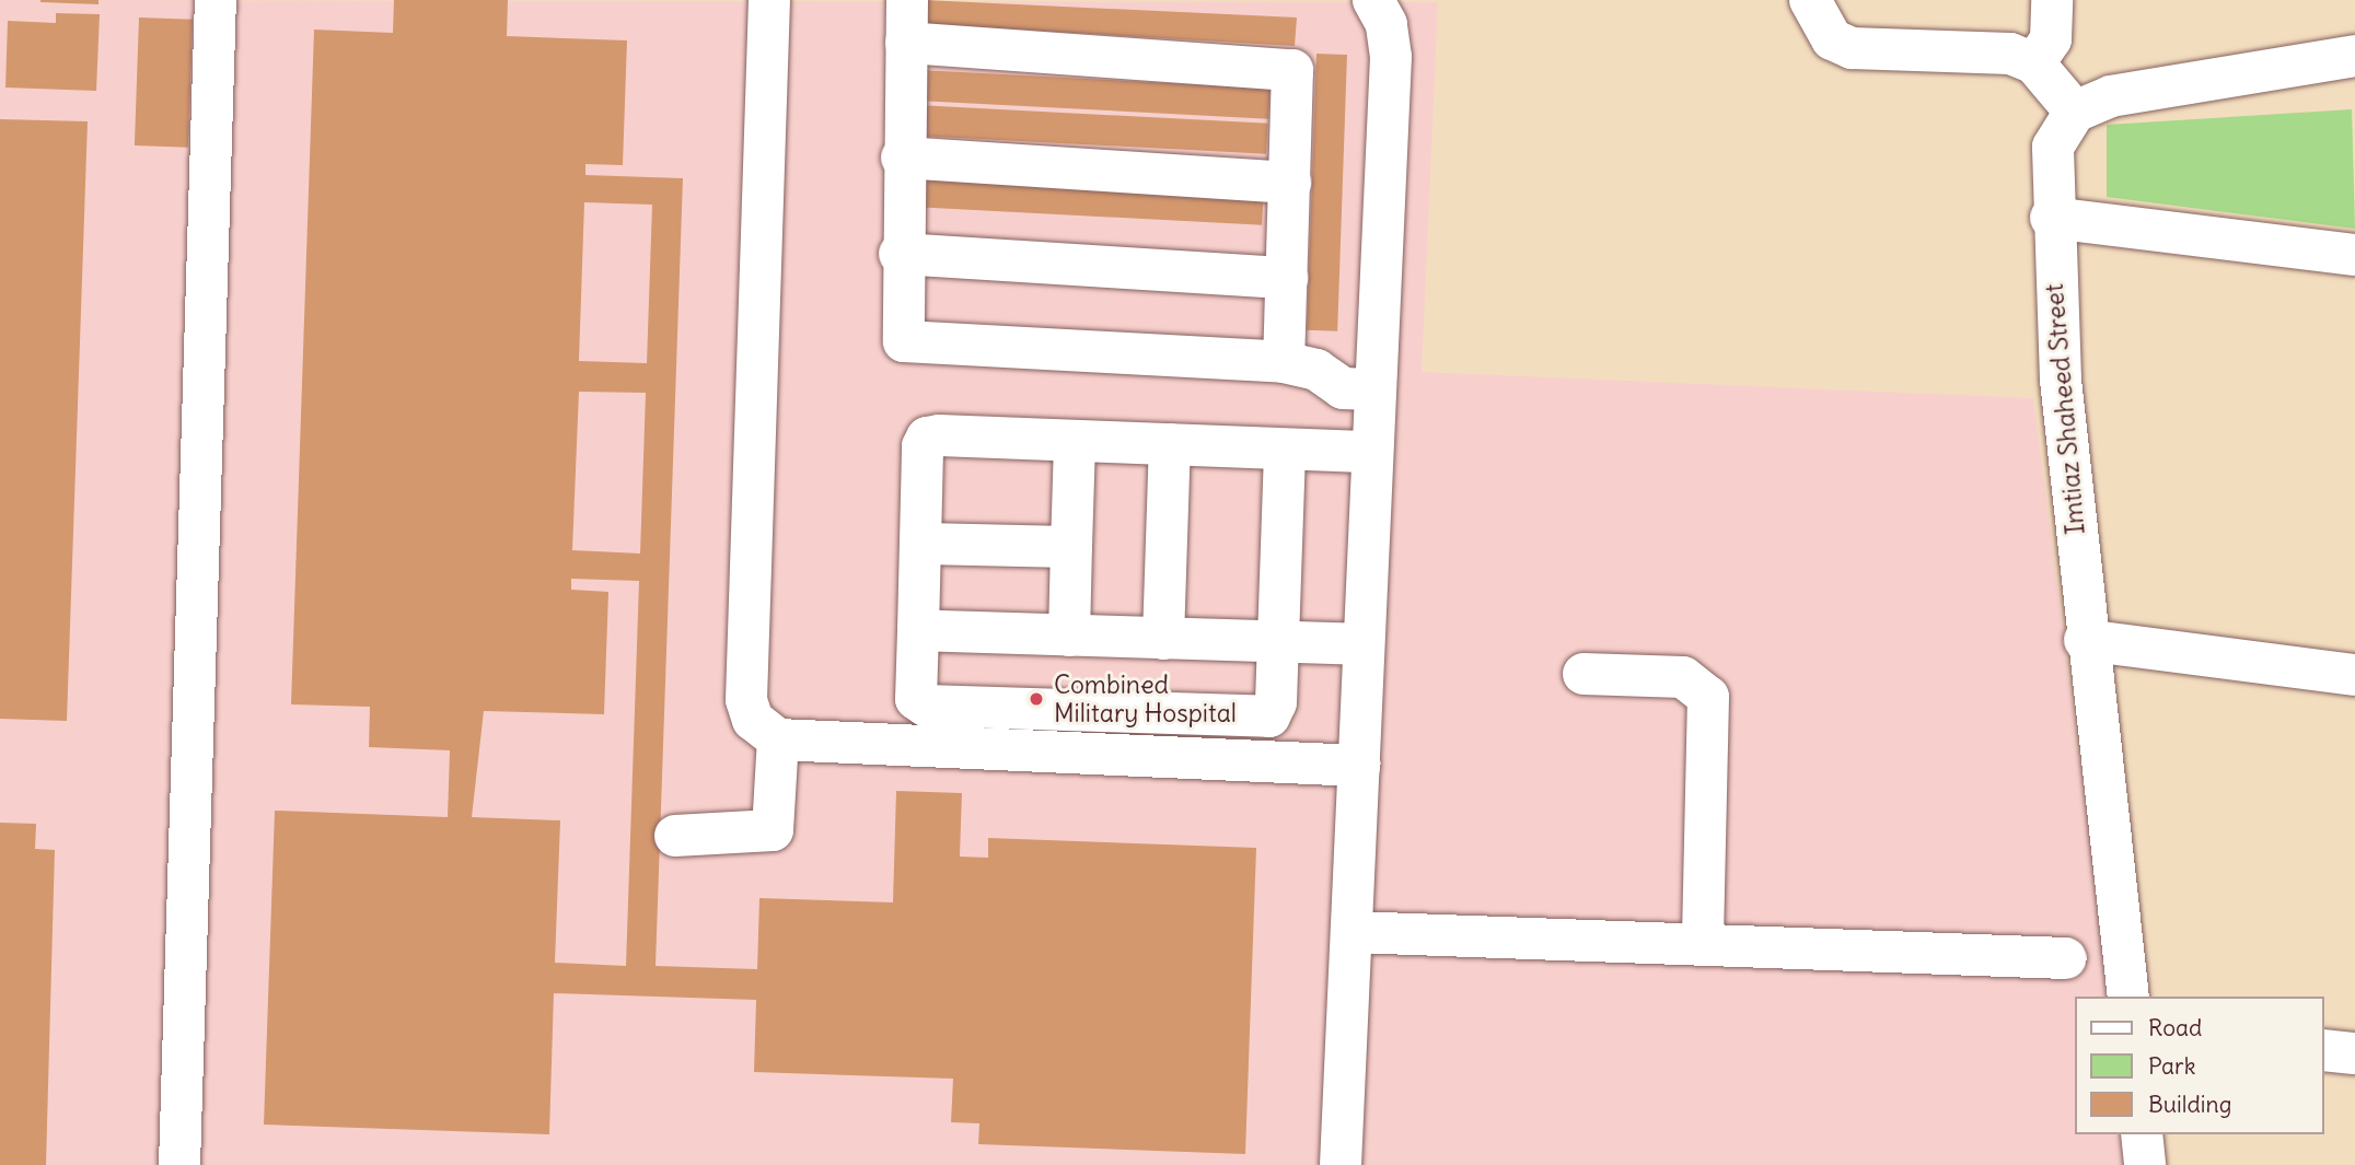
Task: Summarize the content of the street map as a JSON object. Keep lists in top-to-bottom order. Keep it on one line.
{"streets":{"street":["Imtiaz Shaheed Street"]},"places":["Combined Military Hospital"],"legend":["Road","Park","Building"]}
